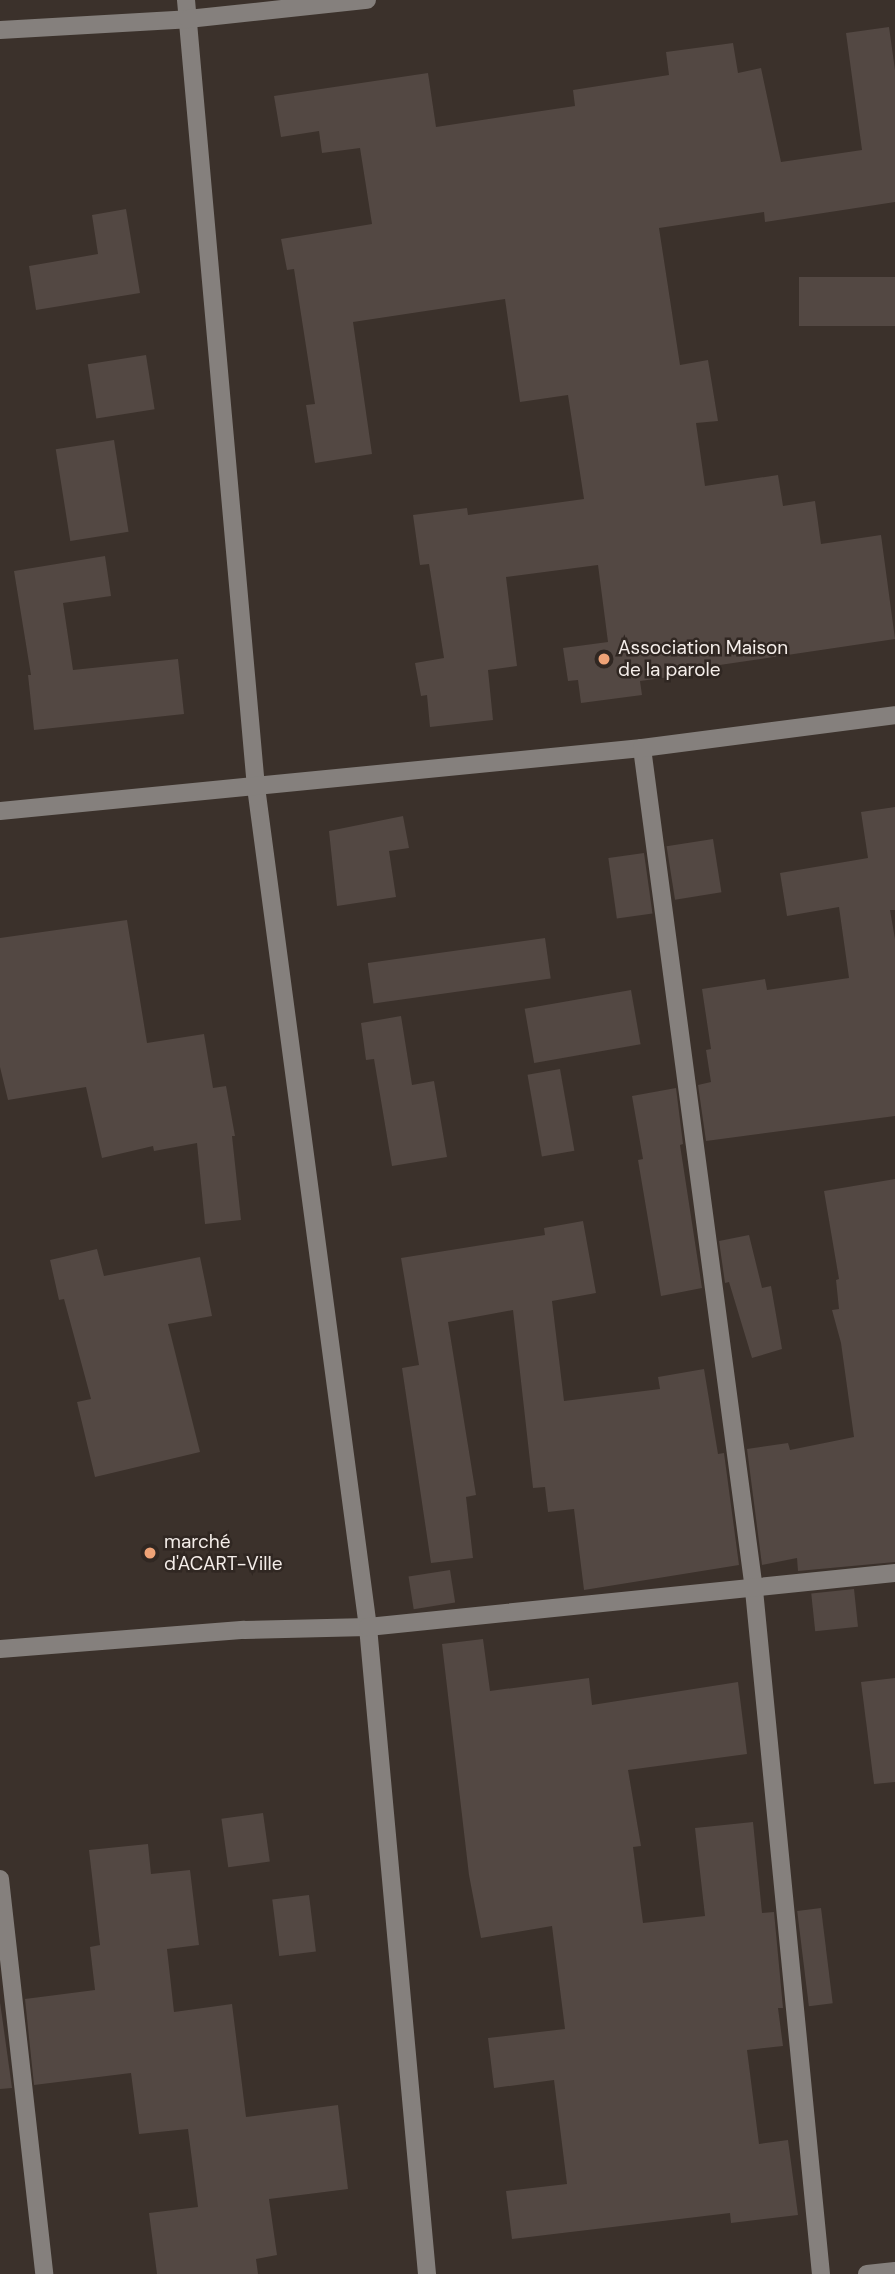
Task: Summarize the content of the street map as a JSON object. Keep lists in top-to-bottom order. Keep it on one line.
{"places":["Association Maison de la parole","marché d'ACART-Ville"]}
